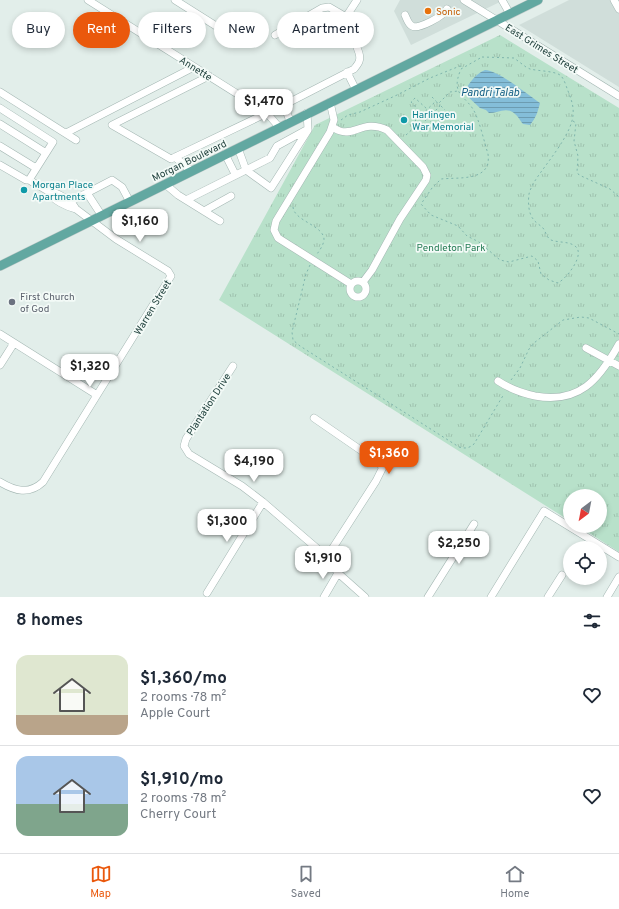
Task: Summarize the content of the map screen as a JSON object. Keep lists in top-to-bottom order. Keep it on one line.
{"streets":{"main road":["Morgan Boulevard"],"street":["East Grimes Street","Annette","Warren Street","Plantation Drive"]},"crossings":[["East Grimes Street","Morgan Boulevard"],["Annette","Morgan Boulevard"],["Morgan Boulevard","Warren Street"]],"water":["Pandri Talab"],"parks":["Pendleton Park"],"places":["Sonic","Harlingen War Memorial","Morgan Place Apartments","First Church of God"],"north":"bottom left","page":{"chip":["Buy","Rent","Filters","New","Apartment"],"price":["$1,470","$1,160","$1,320","$1,360","$4,190","$1,300","$2,250","$1,910"],"heading":"8 homes","list":[{"name":"$1,360/mo","note":"2 rooms · 78 m² · Apple Court"},{"name":"$1,910/mo","note":"2 rooms · 78 m² · Cherry Court"}],"tabs":["Map","Saved","Home"]}}
